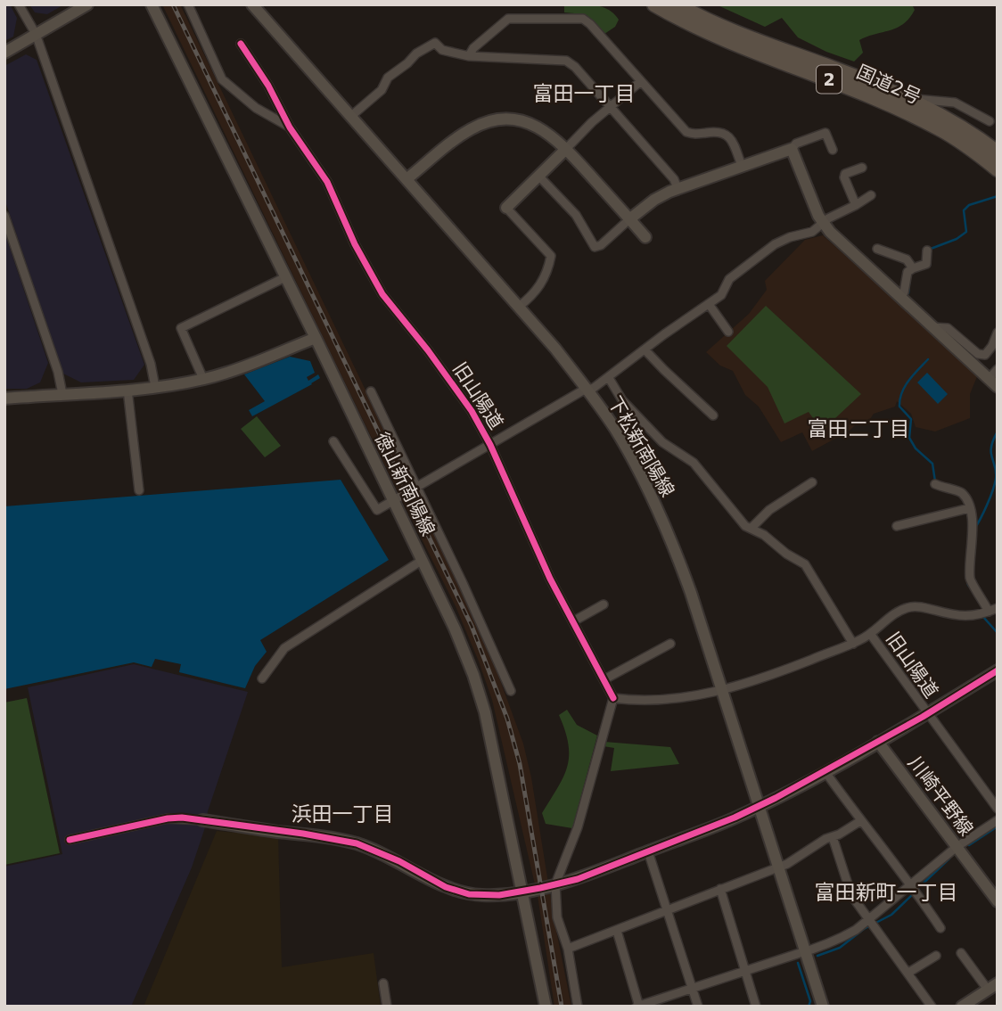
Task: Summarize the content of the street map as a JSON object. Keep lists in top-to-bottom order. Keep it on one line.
{"streets":{"highway":["2","国道2号"],"street":["旧山陽道","下松新南陽線","徳山新南陽線","川崎平野線"]},"crossings":[["旧山陽道","下松新南陽線"]],"districts":["富田一丁目","富田二丁目","浜田一丁目","富田新町一丁目"]}
